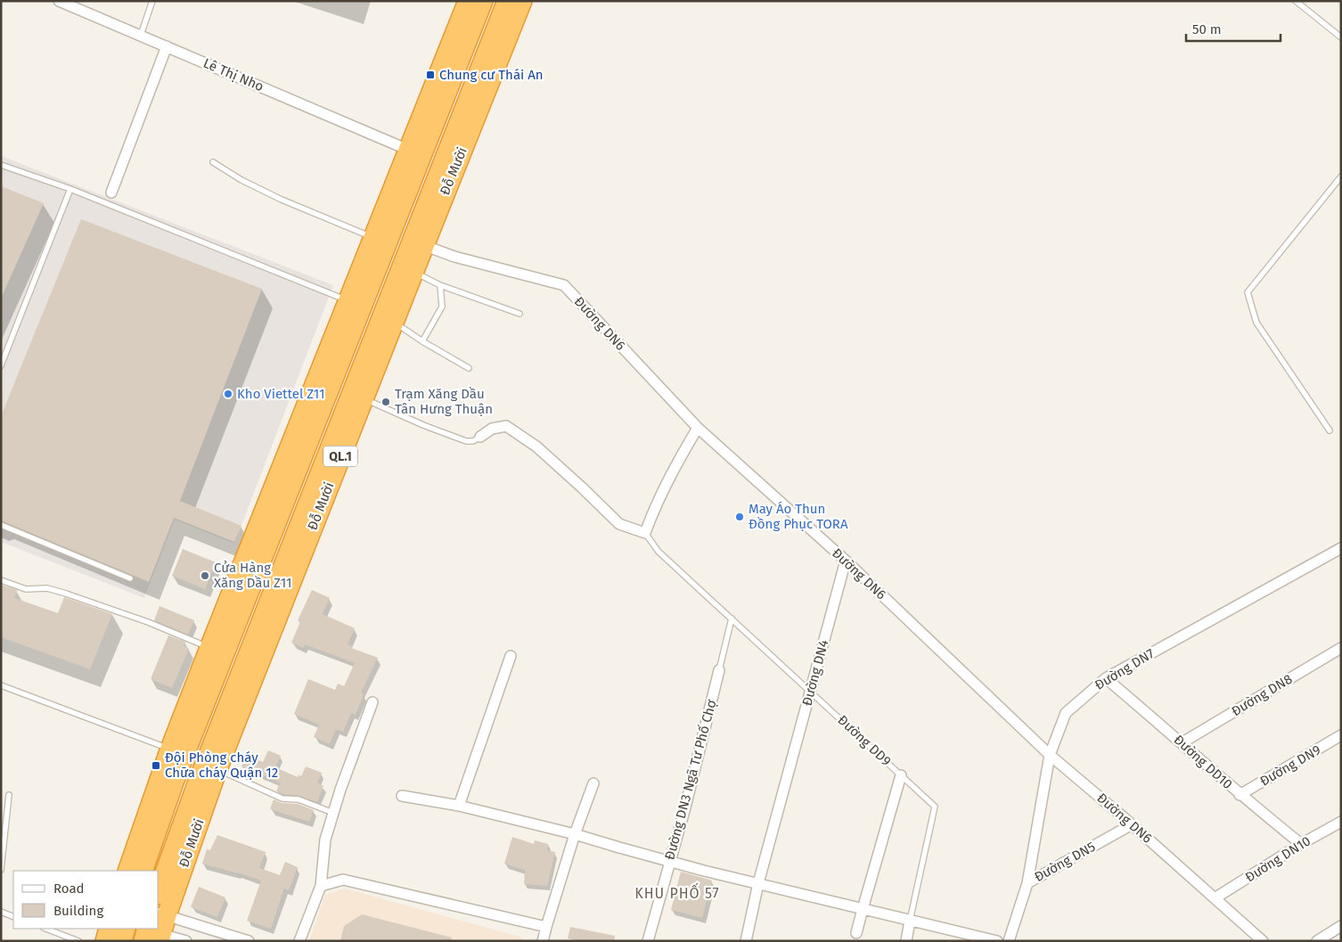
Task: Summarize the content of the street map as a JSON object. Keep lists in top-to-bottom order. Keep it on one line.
{"streets":{"highway":["Đỗ Mười","QL.1"],"street":["Lê Thị Nho","Đường DN6","Đường DN7","Đường DN4","Đường DN8","Đường DD10","Đường DN9","Đường DN3 Ngã Tư Phố Chợ","Đường DN10","Đường DN5"],"lane":["Đường DD9"]},"crossings":[["Lê Thị Nho","QL.1"],["Đỗ Mười","Đường DN6"],["Đường DN6","Đường DN7"],["Đường DN6","Đường DN4"],["Đường DN6","Đường DN10"],["Đường DN6","Đường DN5"],["Đường DN7","Đường DD10"],["Đường DN7","Đường DN5"],["Đường DN4","Đường DD9"],["Đường DN8","Đường DD10"],["Đường DD9","Đường DN3 Ngã Tư Phố Chợ"],["Đường DD10","Đường DN9"],["Đường DD10","Đường DN10"]],"districts":["KHU PHỐ 57"],"places":{"transit":["Chung cư Thái An","Đội Phòng cháy Chữa cháy Quận 12"],"other":["Kho Viettel Z11","Trạm Xăng Dầu Tân Hưng Thuận","May Áo Thun Đồng Phục TORA","Cửa Hàng Xăng Dầu Z11"]},"legend":["Road","Building"],"scale_bar":"50 m"}
